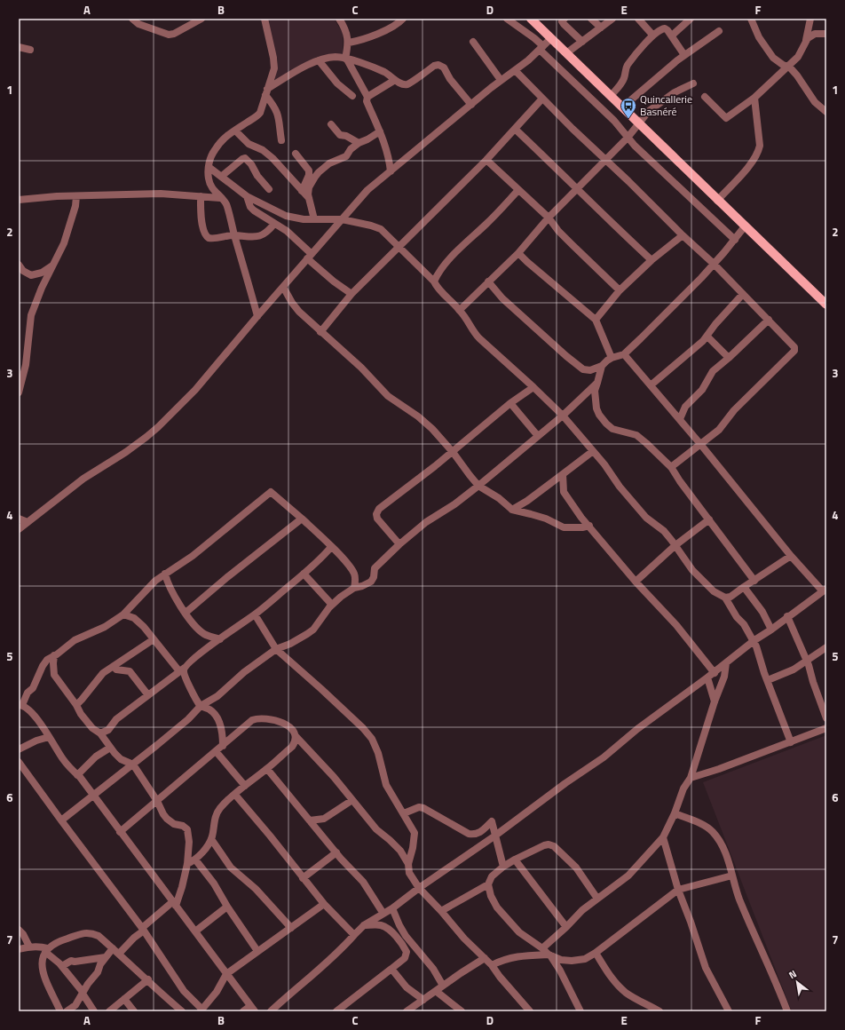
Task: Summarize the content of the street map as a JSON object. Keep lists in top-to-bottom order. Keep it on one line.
{"places":{"bus stop":["Quincallerie Basnéré"]},"north":"top left","grid":{"columns":["A","B","C","D","E","F"],"rows":["1","2","3","4","5","6","7"]}}
